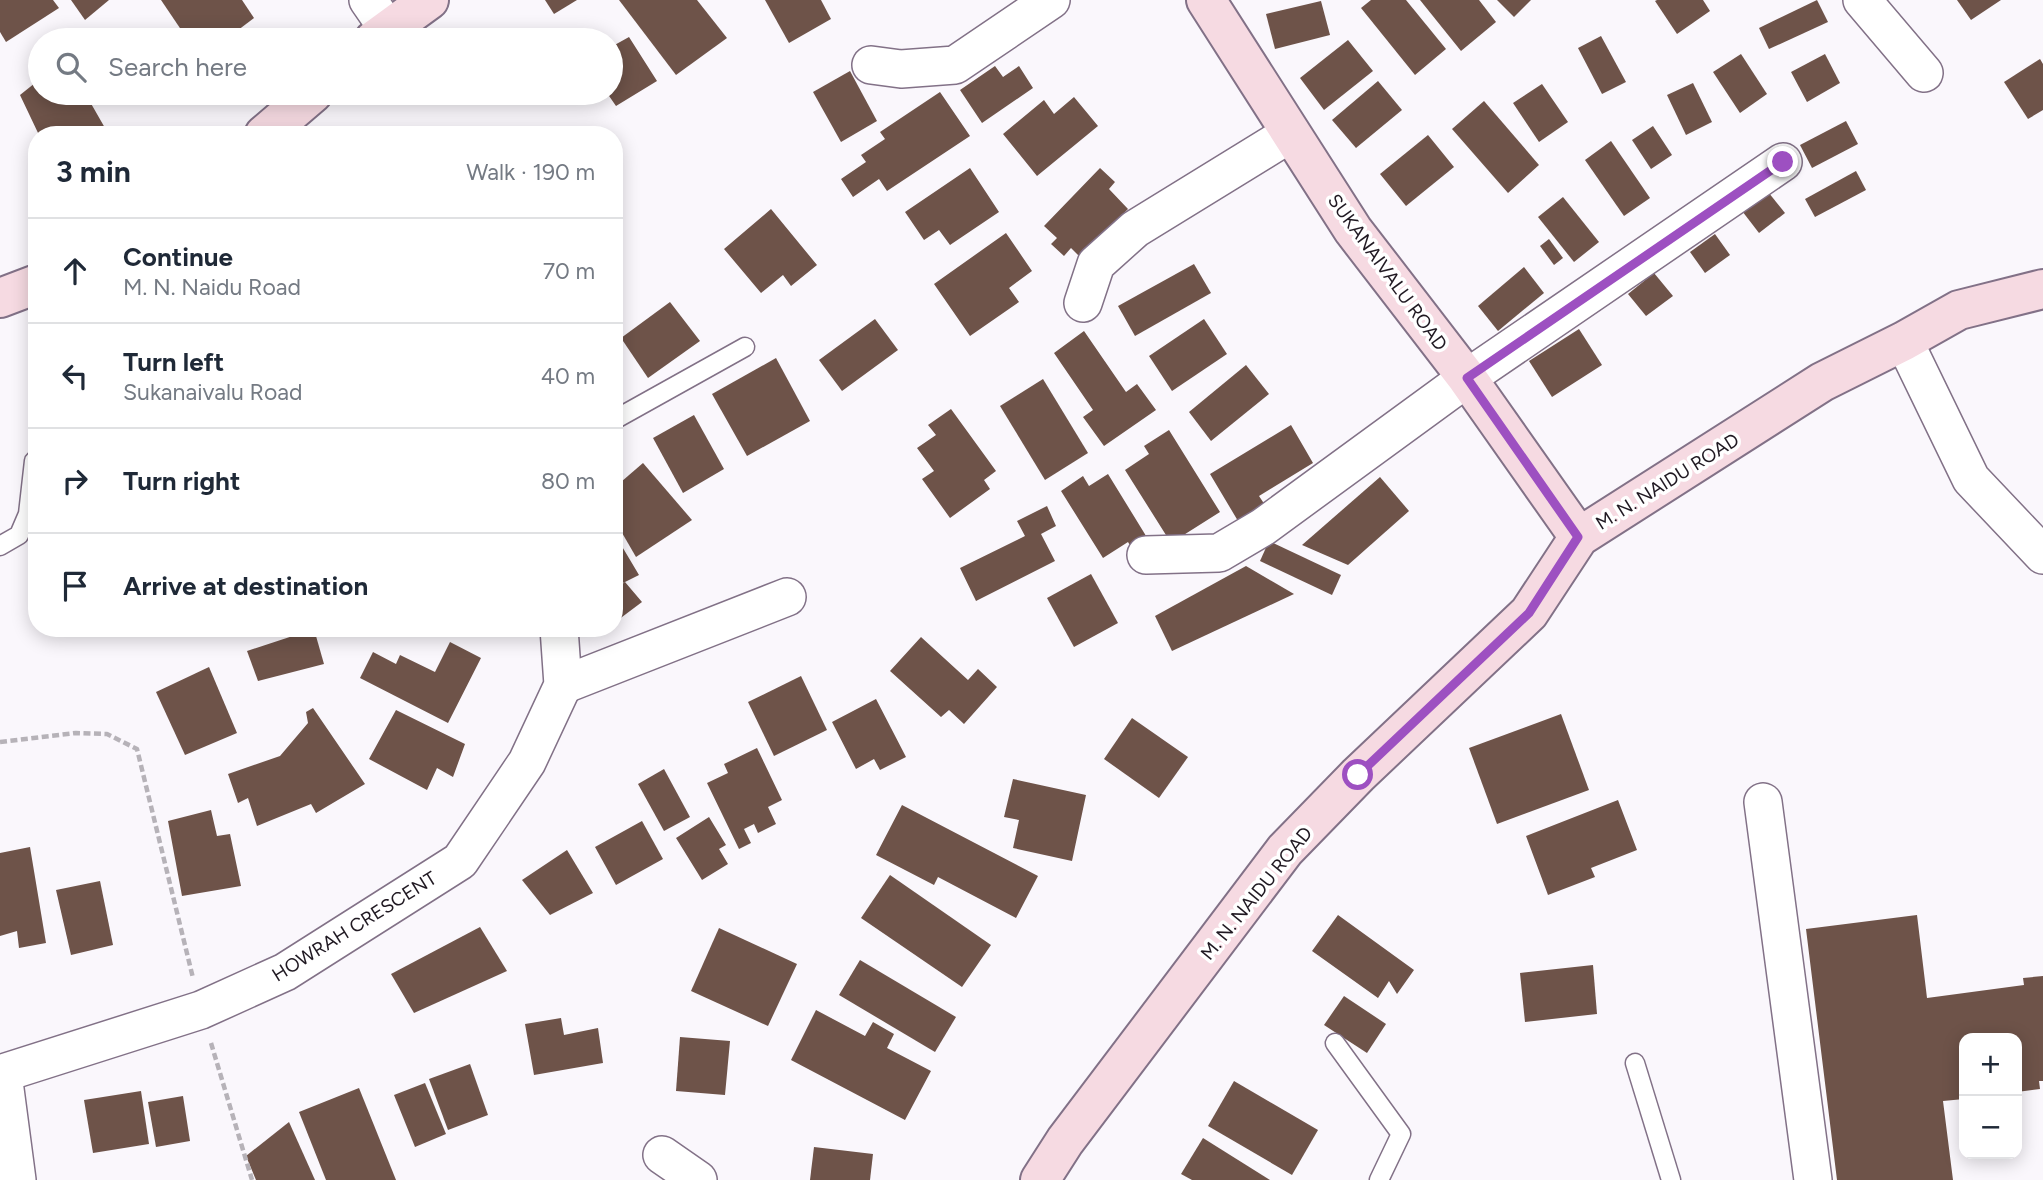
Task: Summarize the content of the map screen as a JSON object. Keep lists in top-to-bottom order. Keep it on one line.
{"streets":{"main road":["SUKANAIVALU ROAD","M. N. NAIDU ROAD"],"street":["HOWRAH CRESCENT"]},"crossings":[["SUKANAIVALU ROAD","M. N. NAIDU ROAD"]],"page":{"search":"Search here","heading":["3 min","Walk · 190 m"],"list":[["Continue","M. N. Naidu Road","70 m"],["Turn left","Sukanaivalu Road","40 m"],["Turn right","80 m"],"Arrive at destination"],"map_buttons":["+","−"]}}
